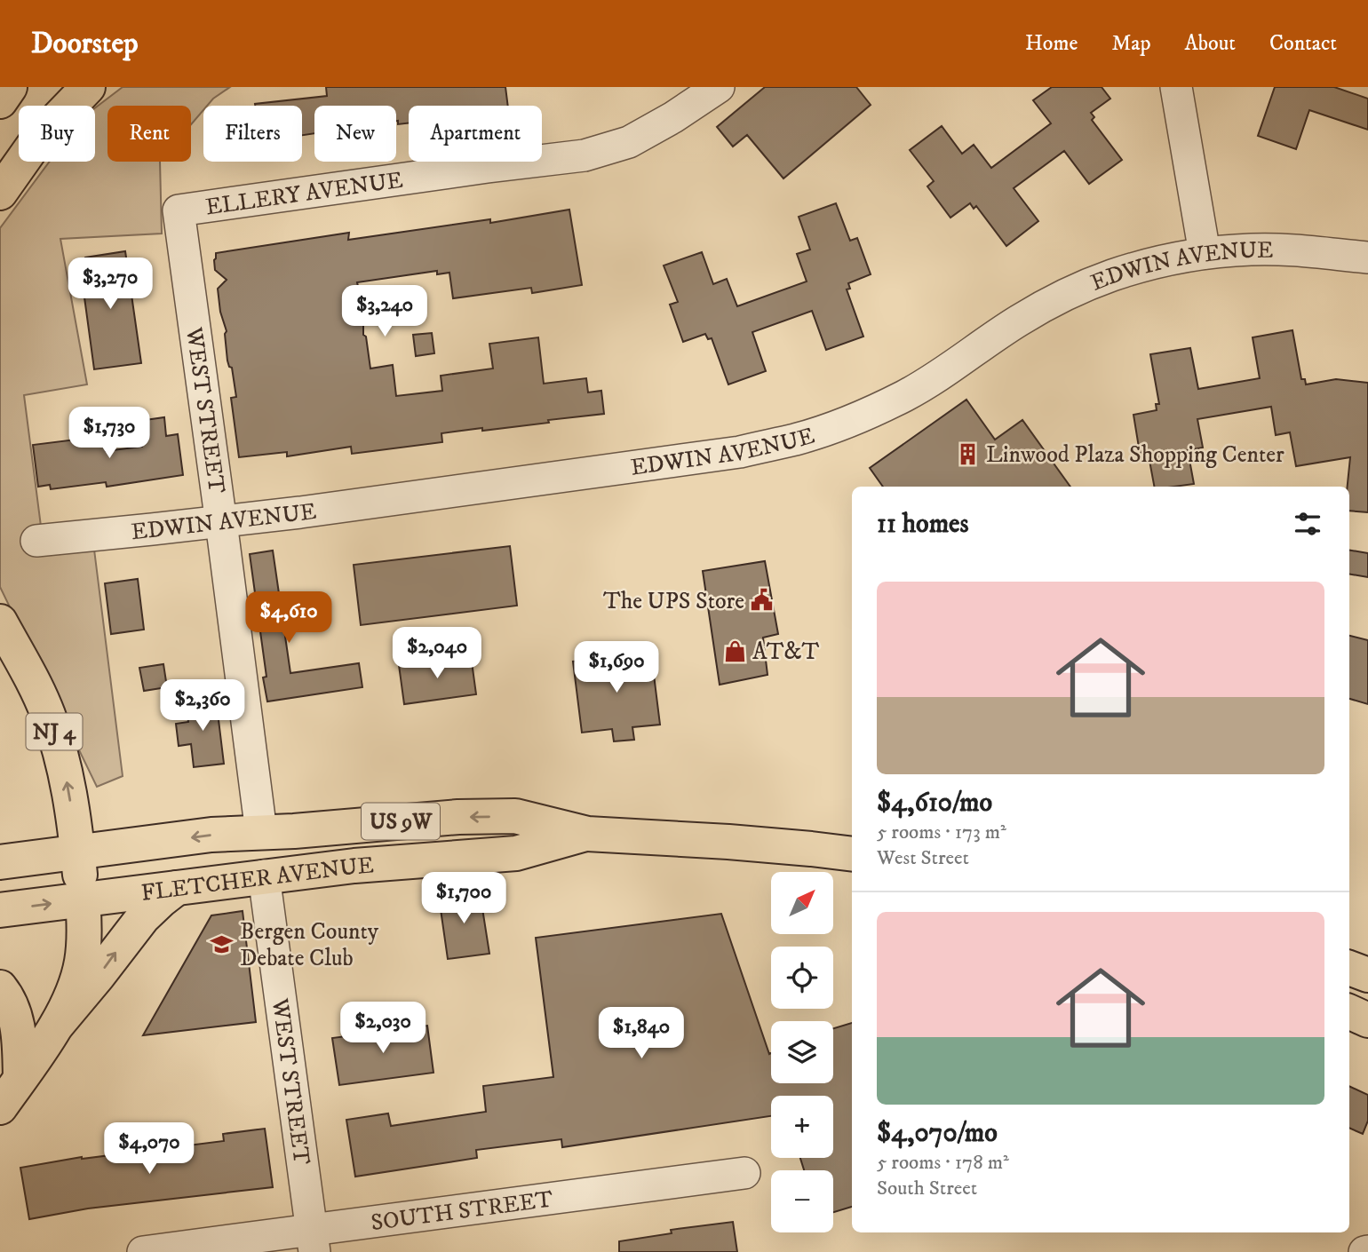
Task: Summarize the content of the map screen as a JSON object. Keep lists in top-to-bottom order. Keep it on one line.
{"streets":{"main road":["NJ 4","US 9W","FLETCHER AVENUE"],"street":["ELLERY AVENUE","EDWIN AVENUE","WEST STREET","SOUTH STREET"]},"crossings":[["ELLERY AVENUE","WEST STREET"],["EDWIN AVENUE","WEST STREET"],["WEST STREET","FLETCHER AVENUE"],["WEST STREET","SOUTH STREET"],["NJ 4","FLETCHER AVENUE"]],"places":{"building":["Linwood Plaza Shopping Center"],"public building":["The UPS Store"],"shop":["AT&T"],"school or university":["Bergen County Debate Club"]},"north":"top right","page":{"header":"Doorstep","nav":["Home","Map","About","Contact"],"chip":["Buy","Rent","Filters","New","Apartment"],"price":["$3,270","$3,240","$1,730","$4,610","$2,040","$1,690","$2,360","$1,700","$2,030","$1,840","$4,070"],"heading":"11 homes","list":[{"name":"$4,610/mo","note":"5 rooms · 173 m² · West Street"},{"name":"$4,070/mo","note":"5 rooms · 178 m² · South Street"}],"map_buttons":["+","−"]}}
